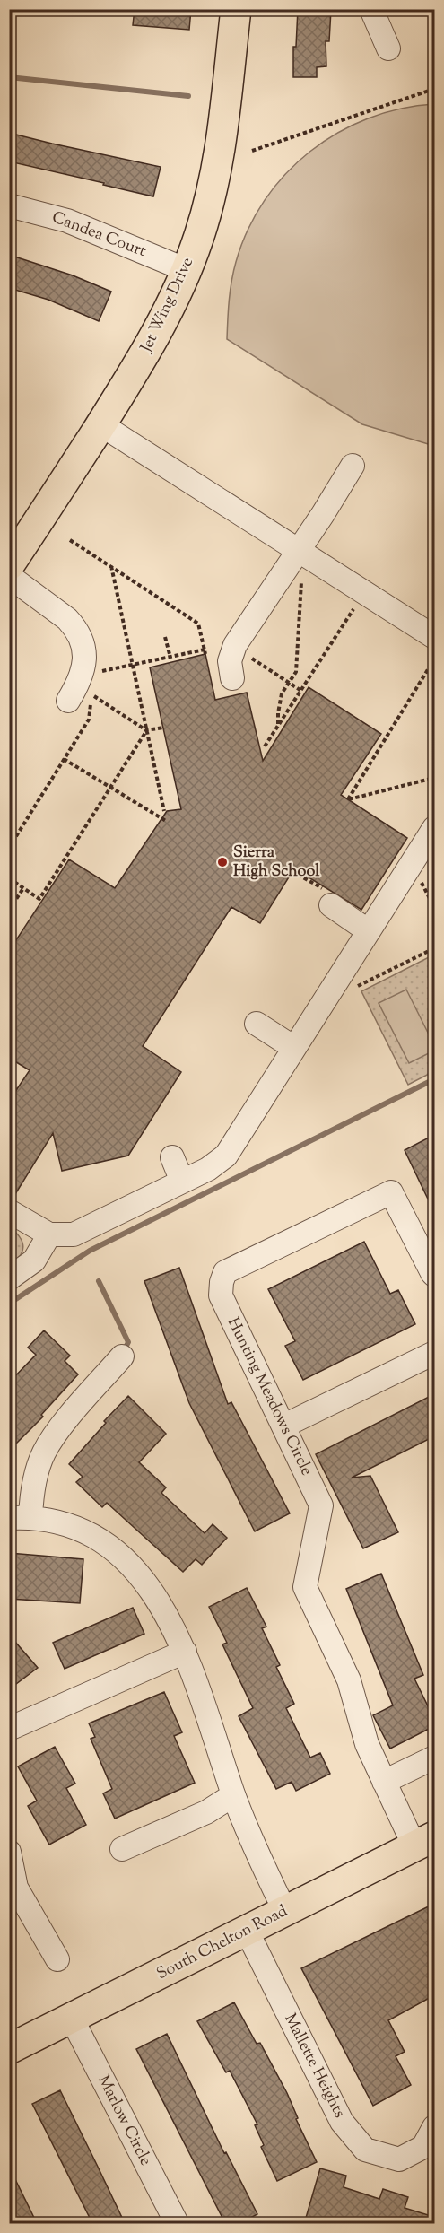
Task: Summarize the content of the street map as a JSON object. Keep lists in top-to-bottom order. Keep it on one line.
{"streets":{"main road":["Jet Wing Drive","South Chelton Road"],"street":["Candea Court","Hunting Meadows Circle","Mallette Heights","Marlow Circle"]},"crossings":[["Candea Court","Jet Wing Drive"],["Hunting Meadows Circle","South Chelton Road"],["South Chelton Road","Mallette Heights"],["South Chelton Road","Marlow Circle"]],"places":["Sierra High School"]}
